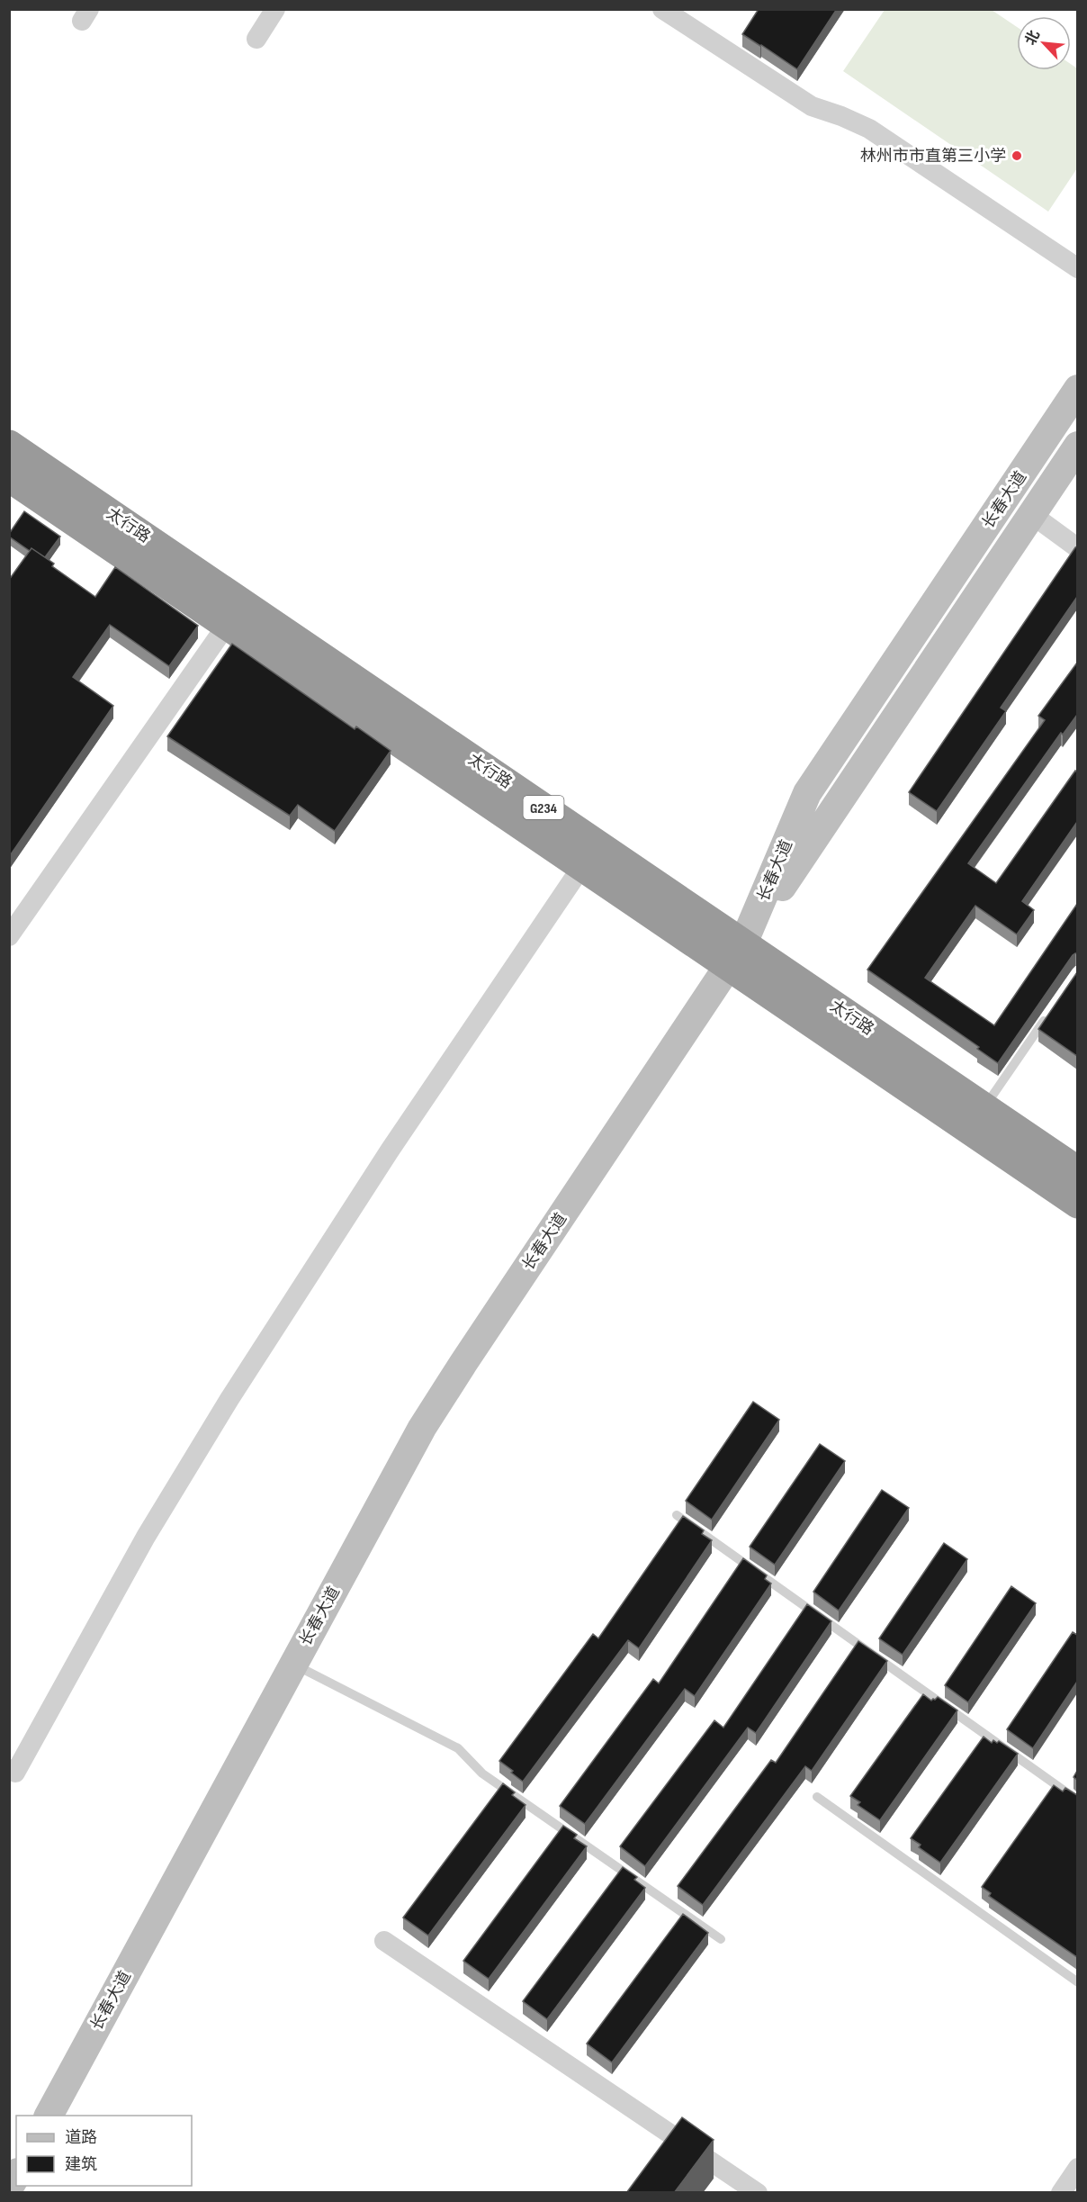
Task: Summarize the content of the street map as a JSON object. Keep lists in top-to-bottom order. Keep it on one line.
{"streets":{"highway":["太行路","G234"],"main road":["长春大道"]},"crossings":[["长春大道","太行路"]],"places":["林州市市直第三小学"],"legend":["道路","建筑"],"north":"top left"}
